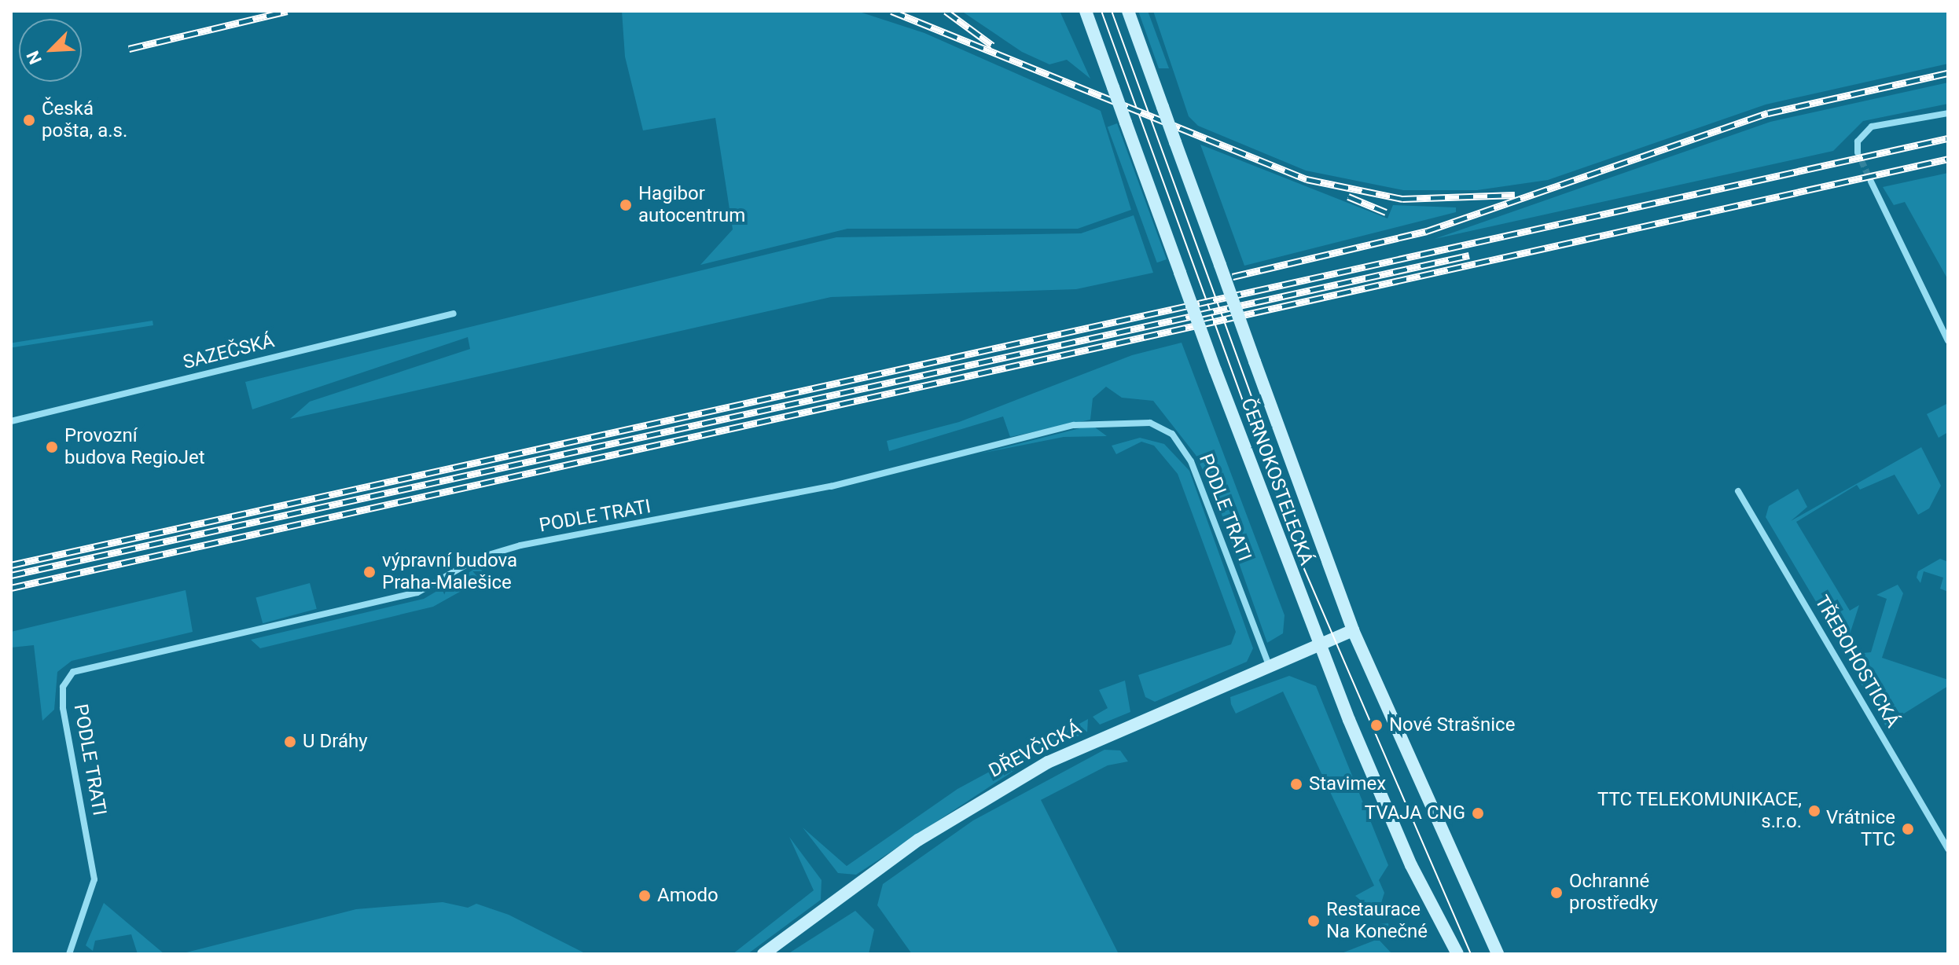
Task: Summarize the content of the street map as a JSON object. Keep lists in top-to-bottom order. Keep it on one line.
{"streets":{"main road":["ČERNOKOSTELECKÁ","DŘEVČICKÁ"],"street":["SAZEČSKÁ","PODLE TRATI","TŘEBOHOSTICKÁ"]},"crossings":[["ČERNOKOSTELECKÁ","DŘEVČICKÁ"],["PODLE TRATI","DŘEVČICKÁ"]],"places":["Česká pošta, a.s.","Hagibor autocentrum","Provozní budova RegioJet","výpravní budova Praha-Malešice","Nové Strašnice","U Dráhy","Stavimex","TTC TELEKOMUNIKACE, s.r.o.","TVAJA CNG","Vrátnice TTC","Ochranné prostředky","Amodo","Restaurace Na Konečné"],"north":"bottom left"}
